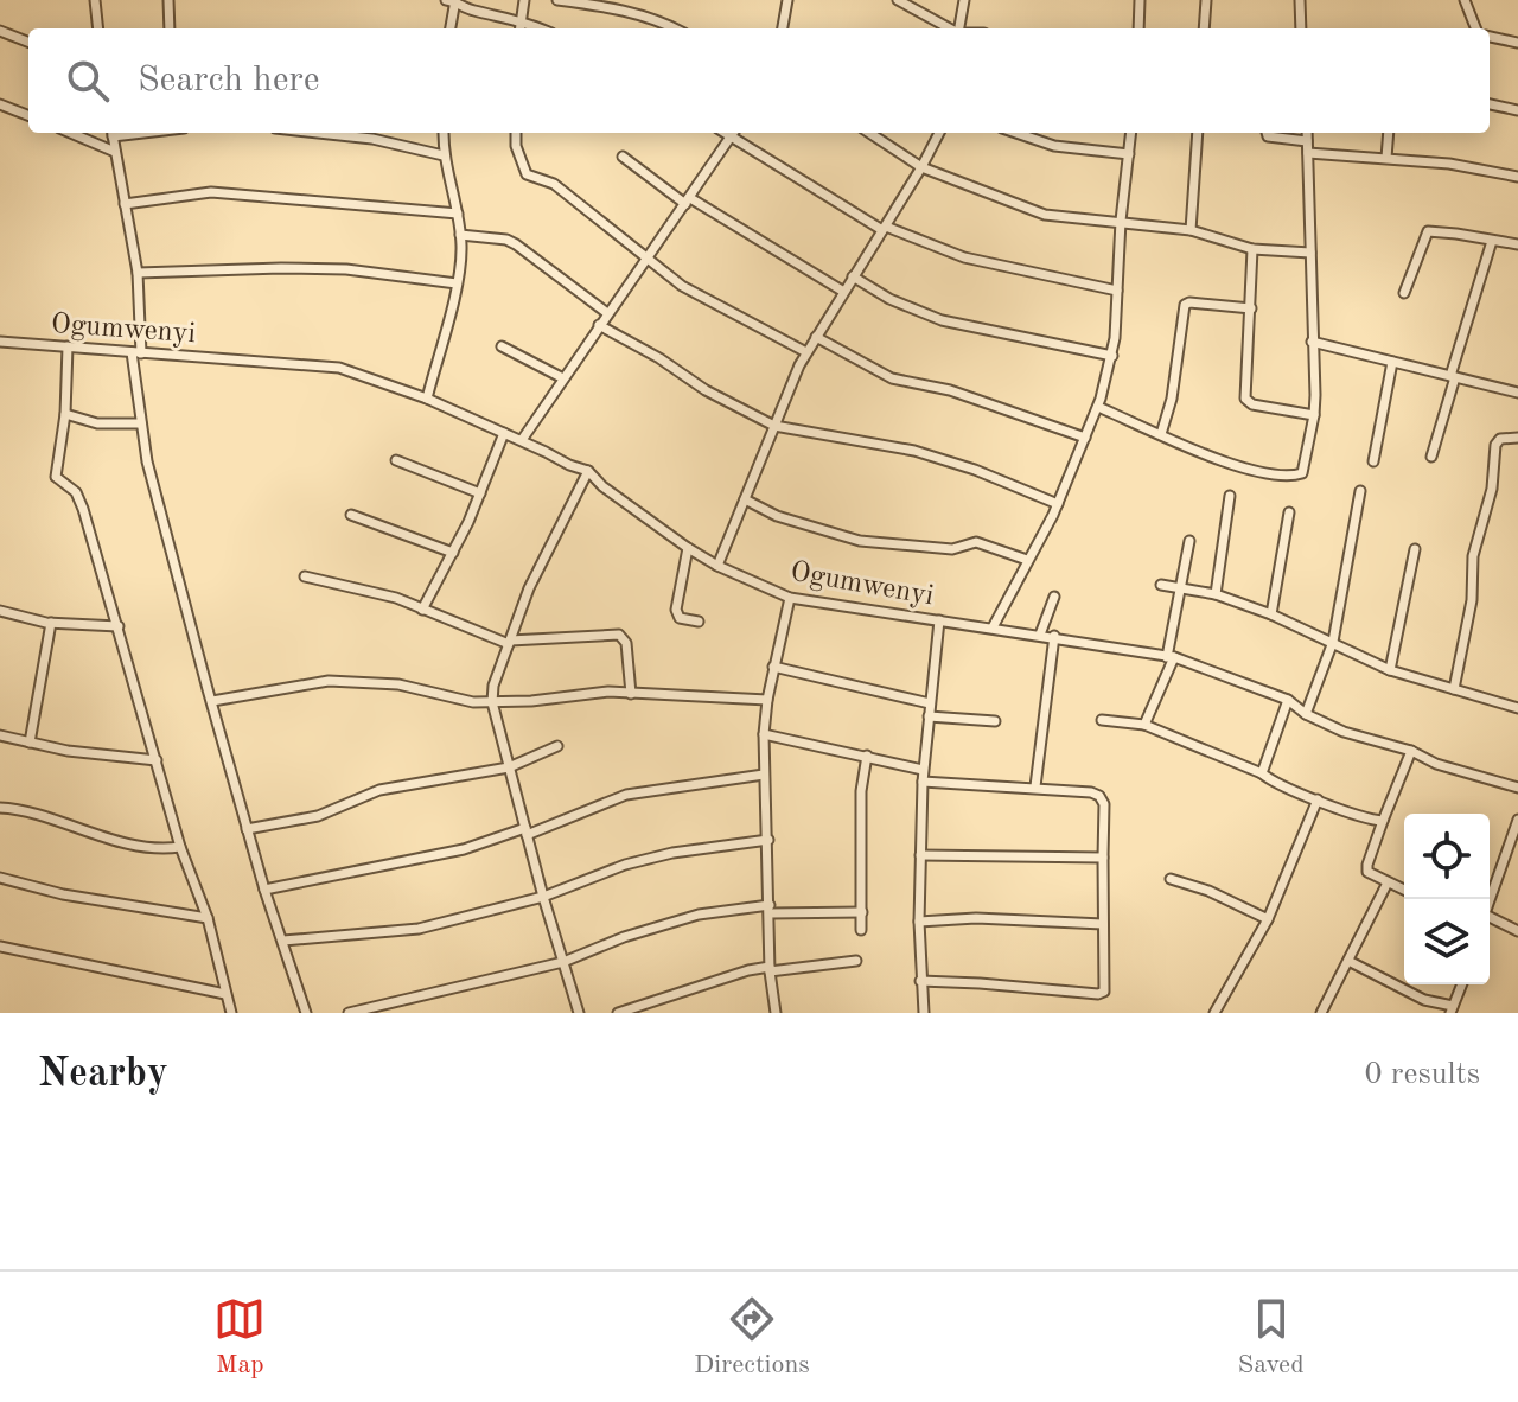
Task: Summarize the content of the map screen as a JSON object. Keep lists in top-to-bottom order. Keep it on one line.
{"streets":{"street":["Ogumwenyi"]},"page":{"search":"Search here","heading":["Nearby","0 results"],"nav":["Map","Directions","Saved"]}}
